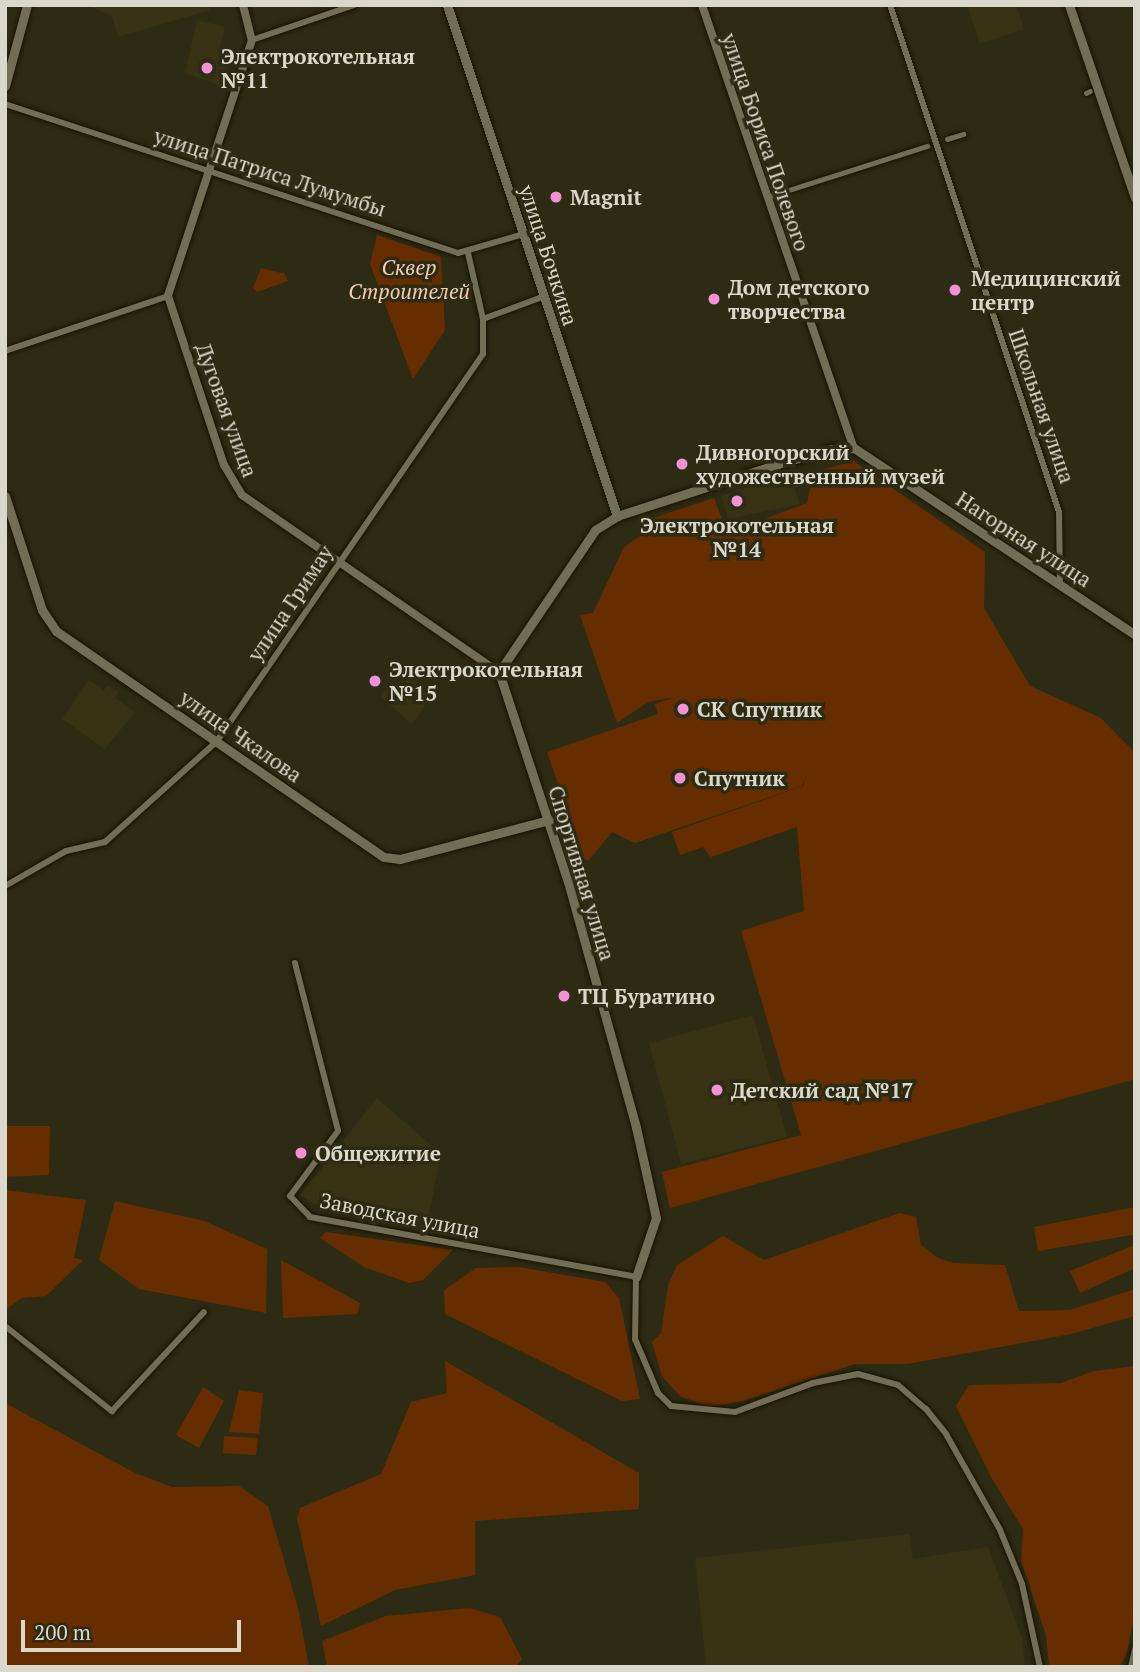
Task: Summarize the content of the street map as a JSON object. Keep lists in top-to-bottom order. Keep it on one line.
{"streets":{"main road":["улица Бочкина","Нагорная улица","улица Чкалова","Спортивная улица"],"street":["улица Бориса Полевого","улица Патриса Лумумбы","Школьная улица","Дуговая улица","улица Гримау","Заводская улица"]},"crossings":[["улица Бориса Полевого","Нагорная улица"],["улица Патриса Лумумбы","улица Гримау"],["Школьная улица","Нагорная улица"],["Дуговая улица","улица Гримау"],["Дуговая улица","Спортивная улица"],["улица Гримау","улица Чкалова"],["улица Чкалова","Спортивная улица"],["Спортивная улица","Заводская улица"]],"parks":["Сквер Строителей"],"places":["Электрокотельная №11","Magnit","Медицинский центр","Дом детского творчества","Дивногорский художественный музей","Электрокотельная №14","Электрокотельная №15","СК Спутник","Спутник","ТЦ Буратино","Детский сад №17","Общежитие"],"scale_bar":"200 m"}
